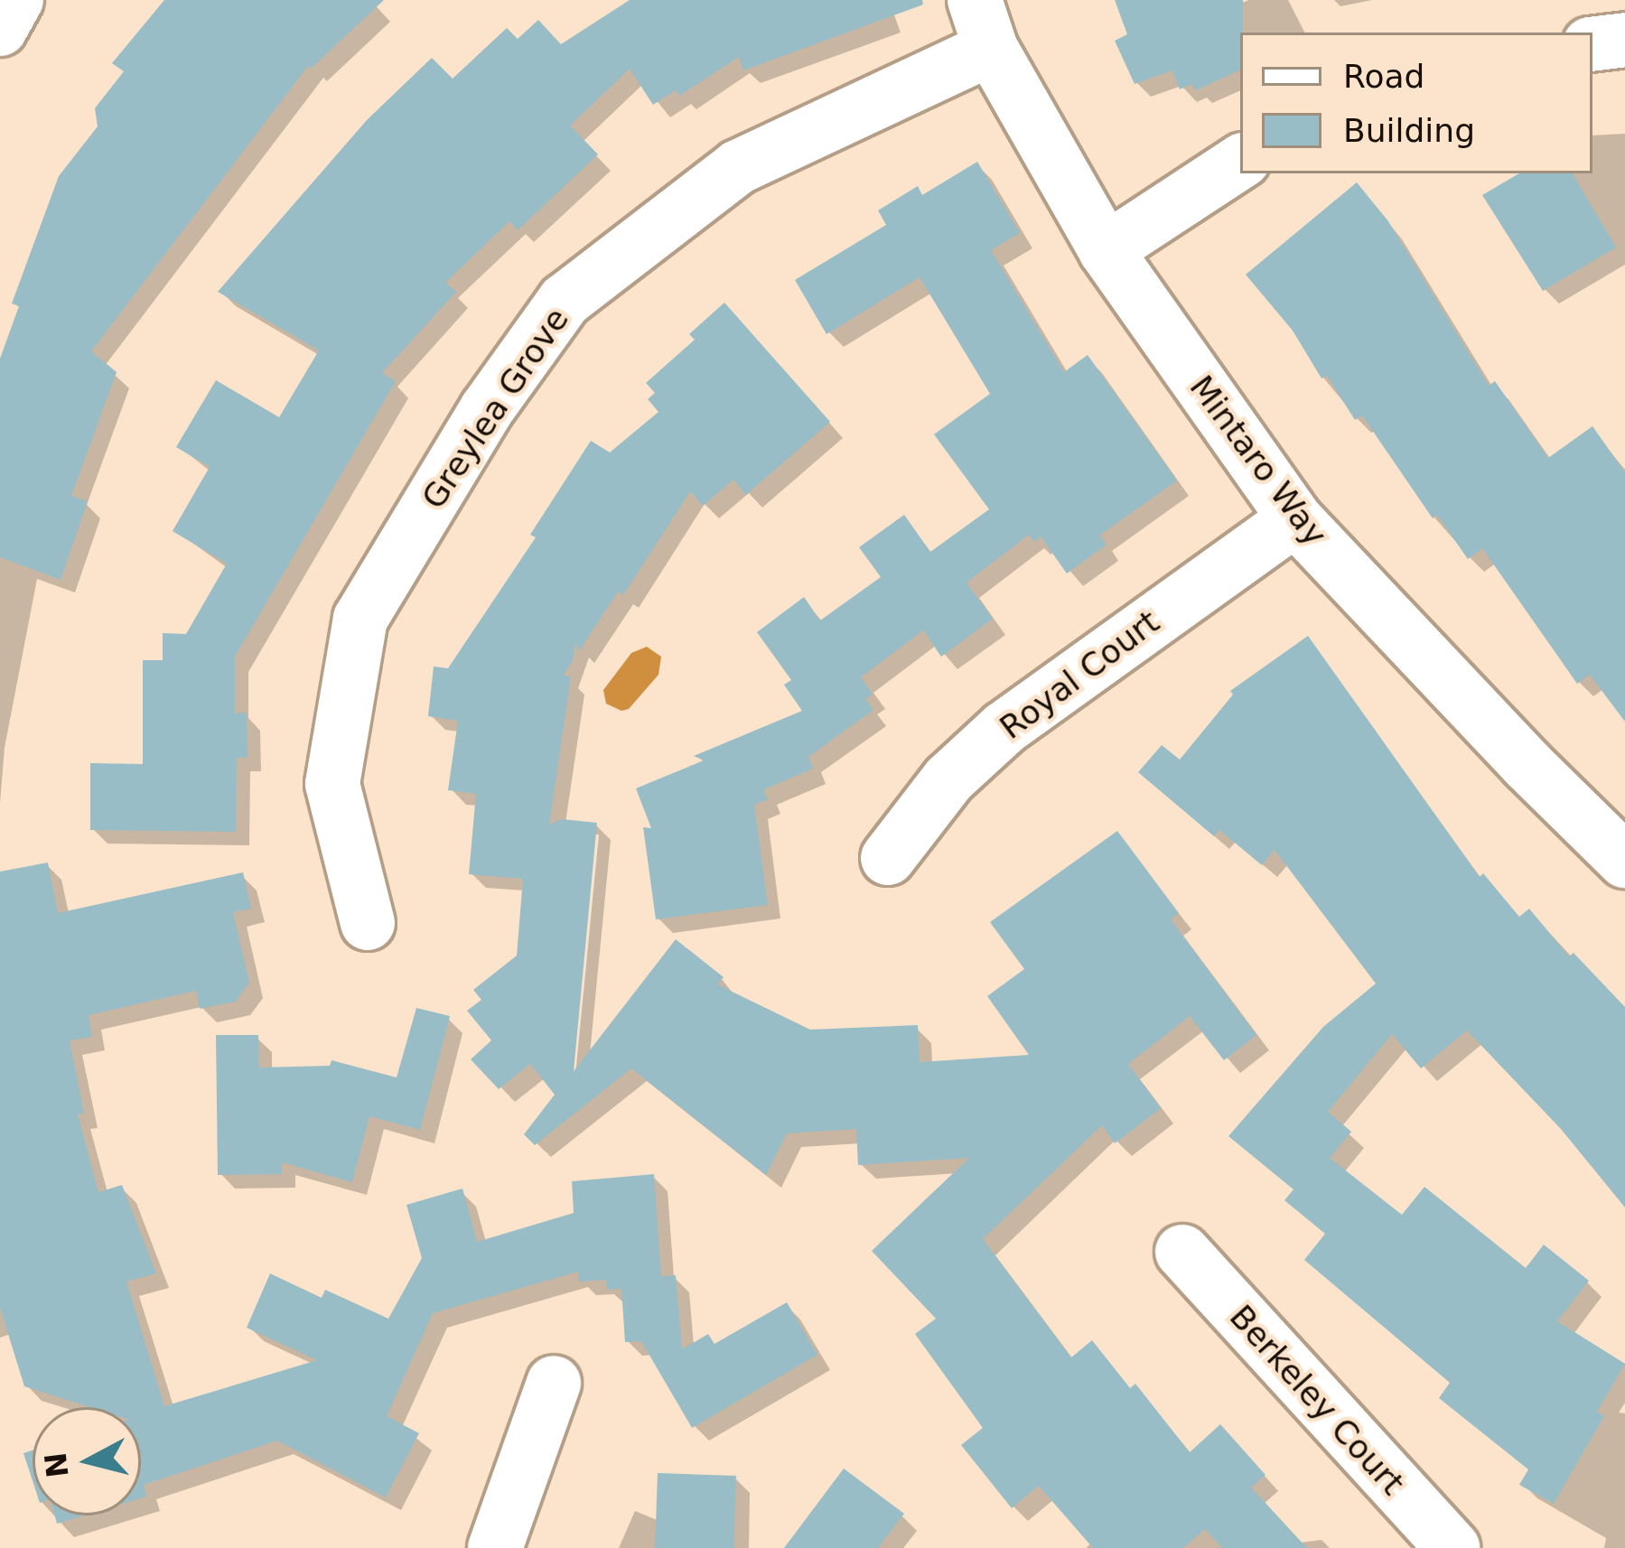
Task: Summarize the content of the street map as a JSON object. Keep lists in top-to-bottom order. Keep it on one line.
{"streets":{"street":["Greylea Grove","Mintaro Way","Royal Court","Berkeley Court"]},"crossings":[["Greylea Grove","Mintaro Way"],["Mintaro Way","Royal Court"]],"legend":["Road","Building"],"north":"left"}
